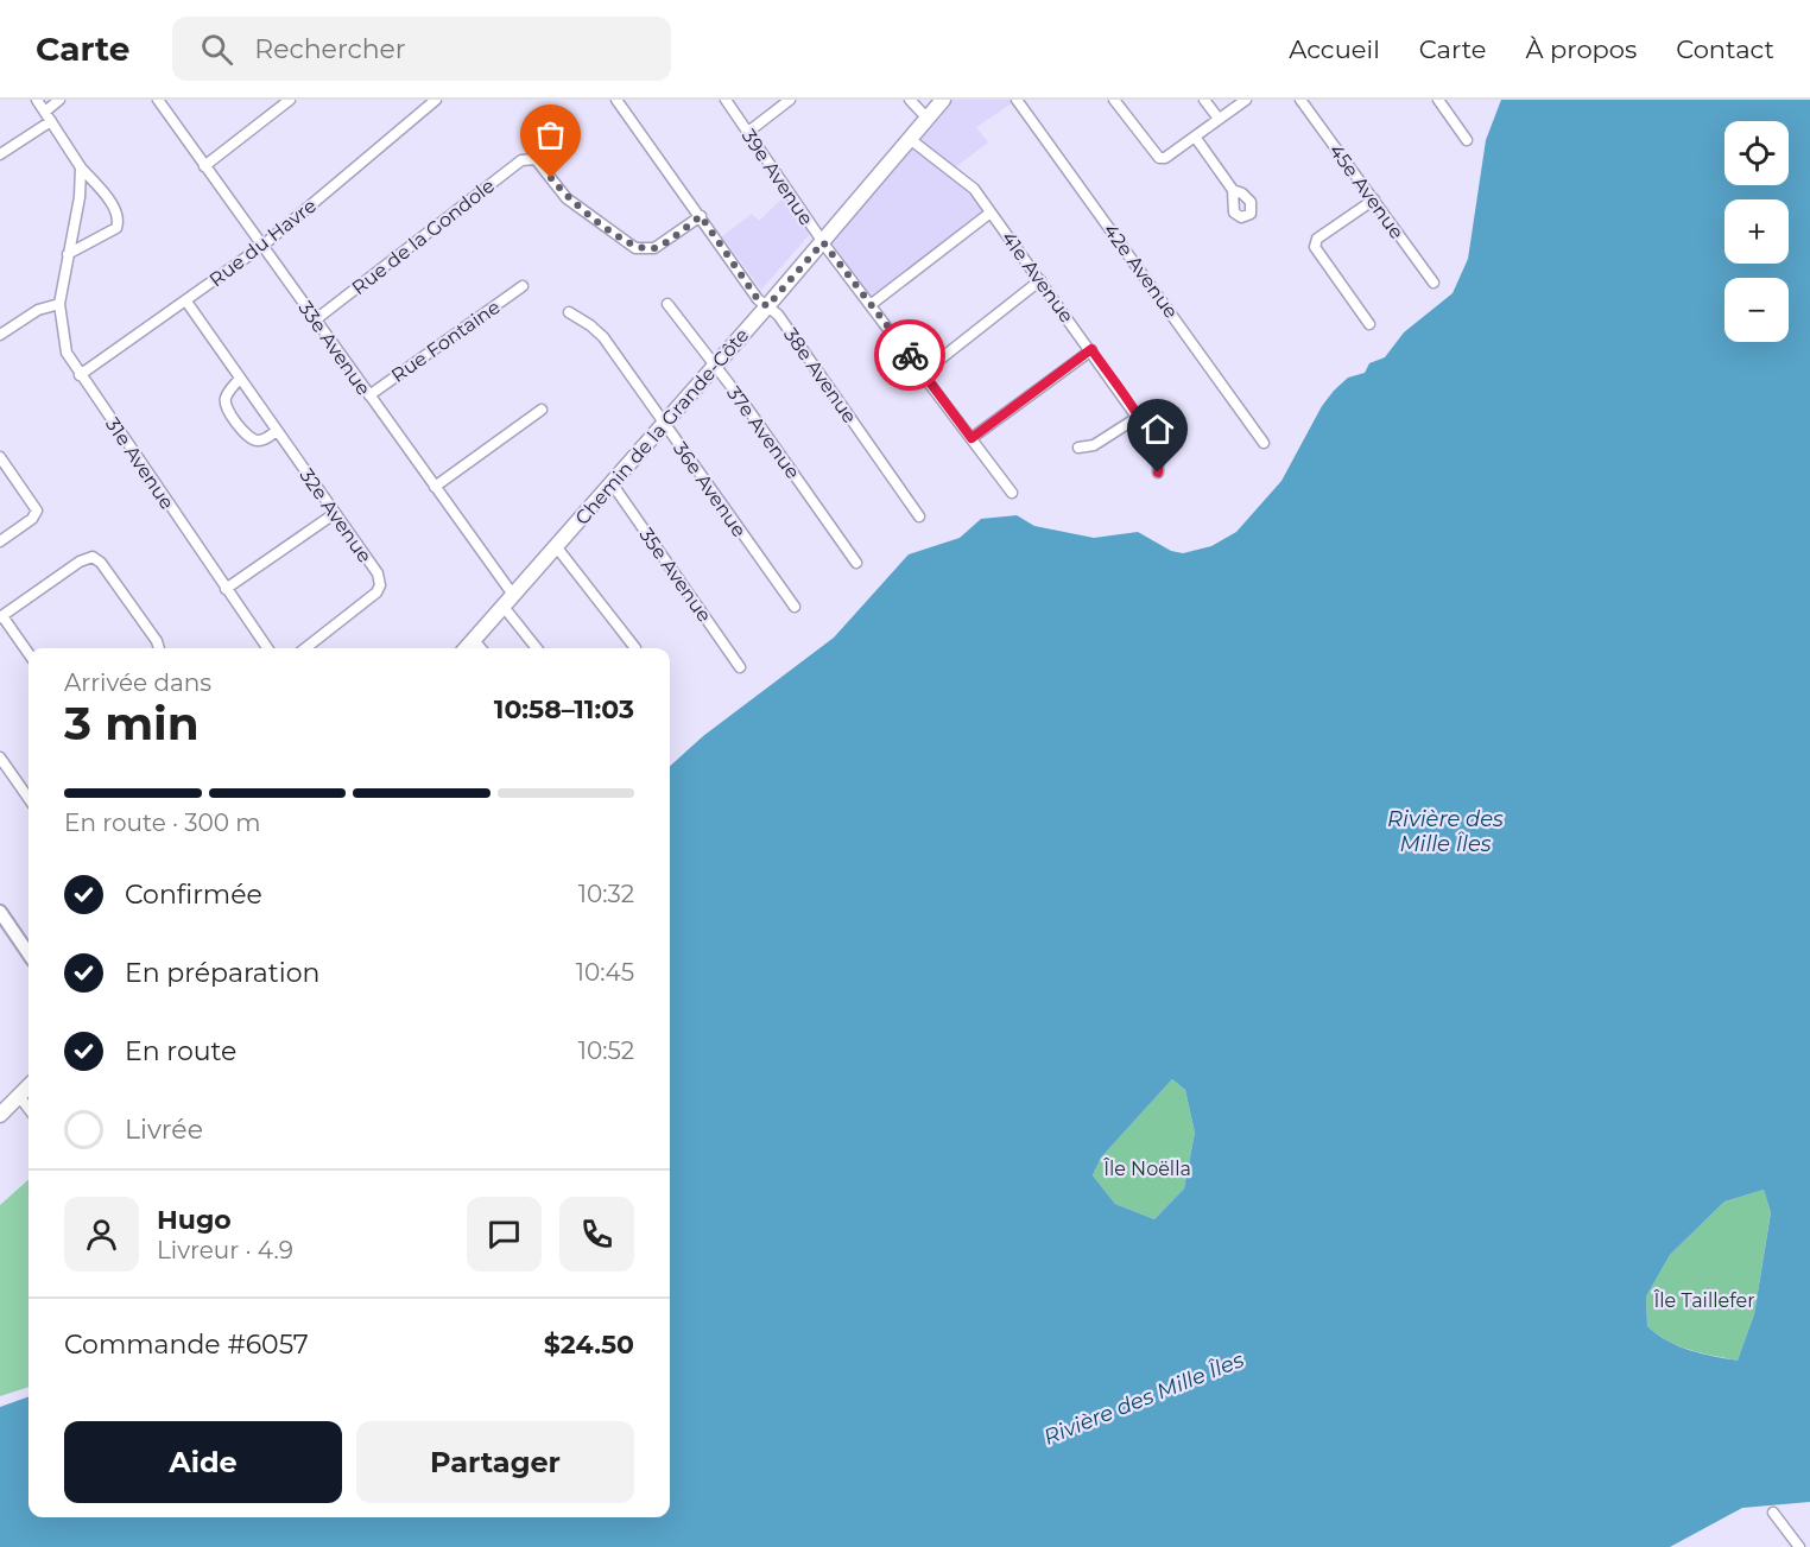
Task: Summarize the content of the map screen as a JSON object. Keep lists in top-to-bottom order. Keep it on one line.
{"streets":{"main road":["Chemin de la Grande-Côte"],"street":["39e Avenue","45e Avenue","Rue de la Gondole","Rue du Havre","42e Avenue","41e Avenue","Rue Fontaine","33e Avenue","38e Avenue","37e Avenue","31e Avenue","36e Avenue","32e Avenue","35e Avenue"]},"crossings":[["39e Avenue","Chemin de la Grande-Côte"],["Rue de la Gondole","33e Avenue"],["Rue de la Gondole","38e Avenue"],["Rue du Havre","33e Avenue"],["Rue du Havre","31e Avenue"],["Rue du Havre","32e Avenue"],["41e Avenue","Chemin de la Grande-Côte"],["Rue Fontaine","33e Avenue"],["33e Avenue","Chemin de la Grande-Côte"],["38e Avenue","Chemin de la Grande-Côte"],["Chemin de la Grande-Côte","37e Avenue"],["Chemin de la Grande-Côte","36e Avenue"],["Chemin de la Grande-Côte","35e Avenue"]],"water":["Rivière des Mille Îles"],"parks":["Île Noëlla","Île Taillefer"],"page":{"header":"Carte","search":"Rechercher","nav":["Accueil","Carte","À propos","Contact"],"map_buttons":["+","−"],"heading":["3 min","Arrivée dans","10:58–11:03"],"panel":["Hugo","Livreur · 4.9","Commande #6057","$24.50"],"bar":"En route · 300 m","list":[["Confirmée","10:32"],["En préparation","10:45"],["En route","10:52"],"Livrée"],"buttons":["Aide","Partager"]}}
